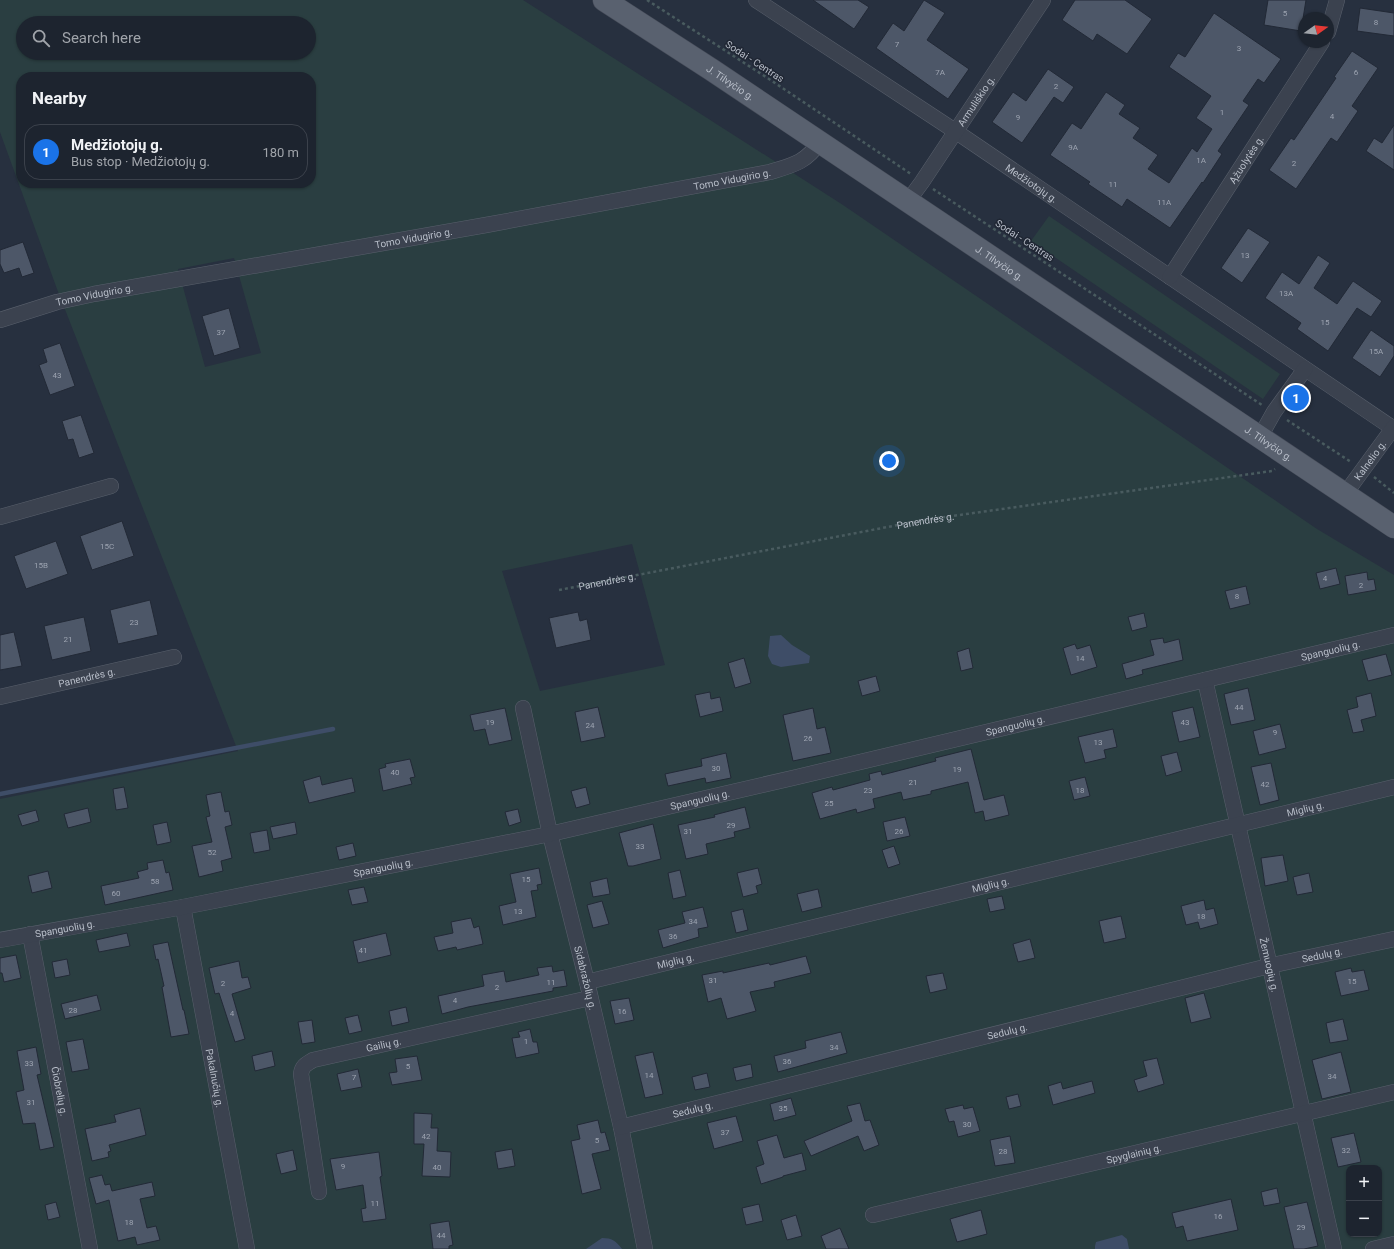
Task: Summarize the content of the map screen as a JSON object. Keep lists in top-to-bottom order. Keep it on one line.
{"streets":{"main road":["J. Tilvyčio g."],"street":["Armuliškio g.","Ąžuolytės g.","Tomo Vidugirio g.","Medžiotojų g.","Kalnelio g.","Panendrės g.","Spanguolių g.","Miglių g.","Sedulų g.","Žemuogių g.","Sidabražolių g.","Gailių g.","Pakalnučių g.","Čiobrelių g.","Spyglainių g."],"path":["Sodai - Centras"]},"crossings":[["Sodai - Centras","Armuliškio g."],["Sodai - Centras","Kalnelio g."],["J. Tilvyčio g.","Armuliškio g."],["J. Tilvyčio g.","Tomo Vidugirio g."],["J. Tilvyčio g.","Kalnelio g."],["J. Tilvyčio g.","Panendrės g."],["Armuliškio g.","Medžiotojų g."],["Ąžuolytės g.","Medžiotojų g."],["Medžiotojų g.","Kalnelio g."],["Spanguolių g.","Žemuogių g."],["Spanguolių g.","Sidabražolių g."],["Spanguolių g.","Pakalnučių g."],["Spanguolių g.","Čiobrelių g."],["Miglių g.","Žemuogių g."],["Miglių g.","Sidabražolių g."],["Sedulų g.","Žemuogių g."],["Sedulų g.","Sidabražolių g."],["Žemuogių g.","Spyglainių g."],["Sidabražolių g.","Gailių g."]],"house_numbers":["5","8","7","3","7A","6","2","1","4","9","9A","1A","2","11","11A","13","13A","15","37","15A","43","15C","15B","4","2","8","23","21","14","44","19","43","24","9","26","13","30","19","40","21","42","23","18","25","29","31","26","33","52","15","58","60","13","18","34","36","41","31","15","11","2","2","4","28","16","4","1","34","36","33","5","14","34","7","31","35","30","37","42","5","32","28","9","40","11","16","18","29","44"],"north":"right","page":{"search":"Search here","heading":"Nearby","list":[{"mark":"1","name":"Medžiotojų g.","note":"Bus stop · Medžiotojų g.","value":"180 m"}],"pins":"1","map_buttons":["+","−"]}}
